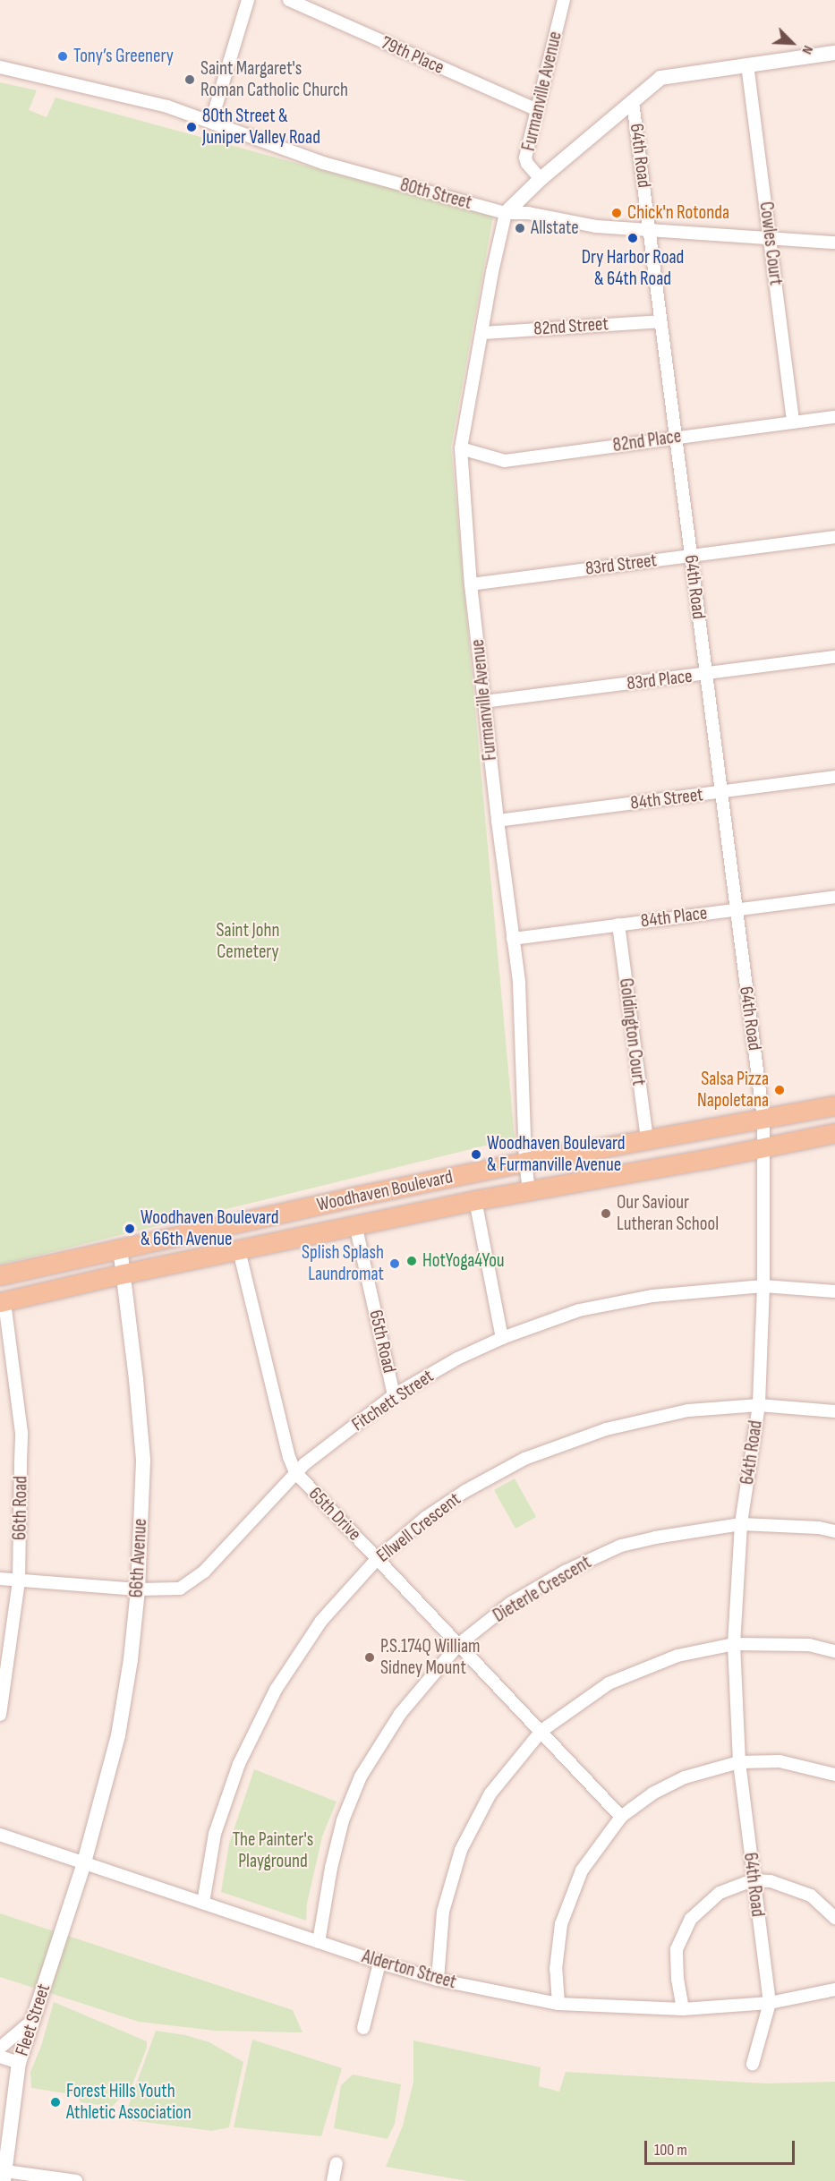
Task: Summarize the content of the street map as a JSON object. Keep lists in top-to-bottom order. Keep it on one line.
{"streets":{"main road":["Woodhaven Boulevard"],"street":["79th Place","Furmanville Avenue","64th Road","80th Street","Cowles Court","82nd Street","82nd Place","83rd Street","83rd Place","84th Street","84th Place","Goldington Court","65th Road","Fitchett Street","66th Road","65th Drive","Ellwell Crescent","66th Avenue","Dieterle Crescent","Alderton Street","Fleet Street"]},"crossings":[["79th Place","Furmanville Avenue"],["Furmanville Avenue","80th Street"],["Furmanville Avenue","82nd Street"],["Furmanville Avenue","82nd Place"],["Furmanville Avenue","83rd Street"],["Furmanville Avenue","83rd Place"],["Furmanville Avenue","84th Street"],["Furmanville Avenue","84th Place"],["Furmanville Avenue","Woodhaven Boulevard"],["64th Road","80th Street"],["64th Road","82nd Street"],["64th Road","82nd Place"],["64th Road","83rd Street"],["64th Road","83rd Place"],["64th Road","84th Street"],["64th Road","84th Place"],["64th Road","Woodhaven Boulevard"],["64th Road","Fitchett Street"],["64th Road","Ellwell Crescent"],["64th Road","Dieterle Crescent"],["64th Road","Alderton Street"],["80th Street","Cowles Court"],["Cowles Court","82nd Place"],["84th Place","Goldington Court"],["Goldington Court","Woodhaven Boulevard"],["Woodhaven Boulevard","65th Road"],["Woodhaven Boulevard","66th Road"],["Woodhaven Boulevard","65th Drive"],["Woodhaven Boulevard","66th Avenue"],["65th Road","Fitchett Street"],["Fitchett Street","66th Road"],["Fitchett Street","65th Drive"],["Fitchett Street","66th Avenue"],["65th Drive","Ellwell Crescent"],["65th Drive","Dieterle Crescent"],["Ellwell Crescent","Alderton Street"],["66th Avenue","Alderton Street"],["66th Avenue","Fleet Street"],["Dieterle Crescent","Alderton Street"],["Alderton Street","Fleet Street"]],"parks":["Saint John Cemetery","The Painter's Playground"],"places":["Tony’s Greenery","Saint Margaret's Roman Catholic Church","80th Street & Juniper Valley Road","Chick'n Rotonda","Allstate","Dry Harbor Road & 64th Road","Salsa Pizza Napoletana","Woodhaven Boulevard & Furmanville Avenue","Our Saviour Lutheran School","Woodhaven Boulevard & 66th Avenue","HotYoga4You","Splish Splash Laundromat","P.S.174Q William Sidney Mount","Forest Hills Youth Athletic Association"],"scale_bar":"100 m","north":"bottom right"}
